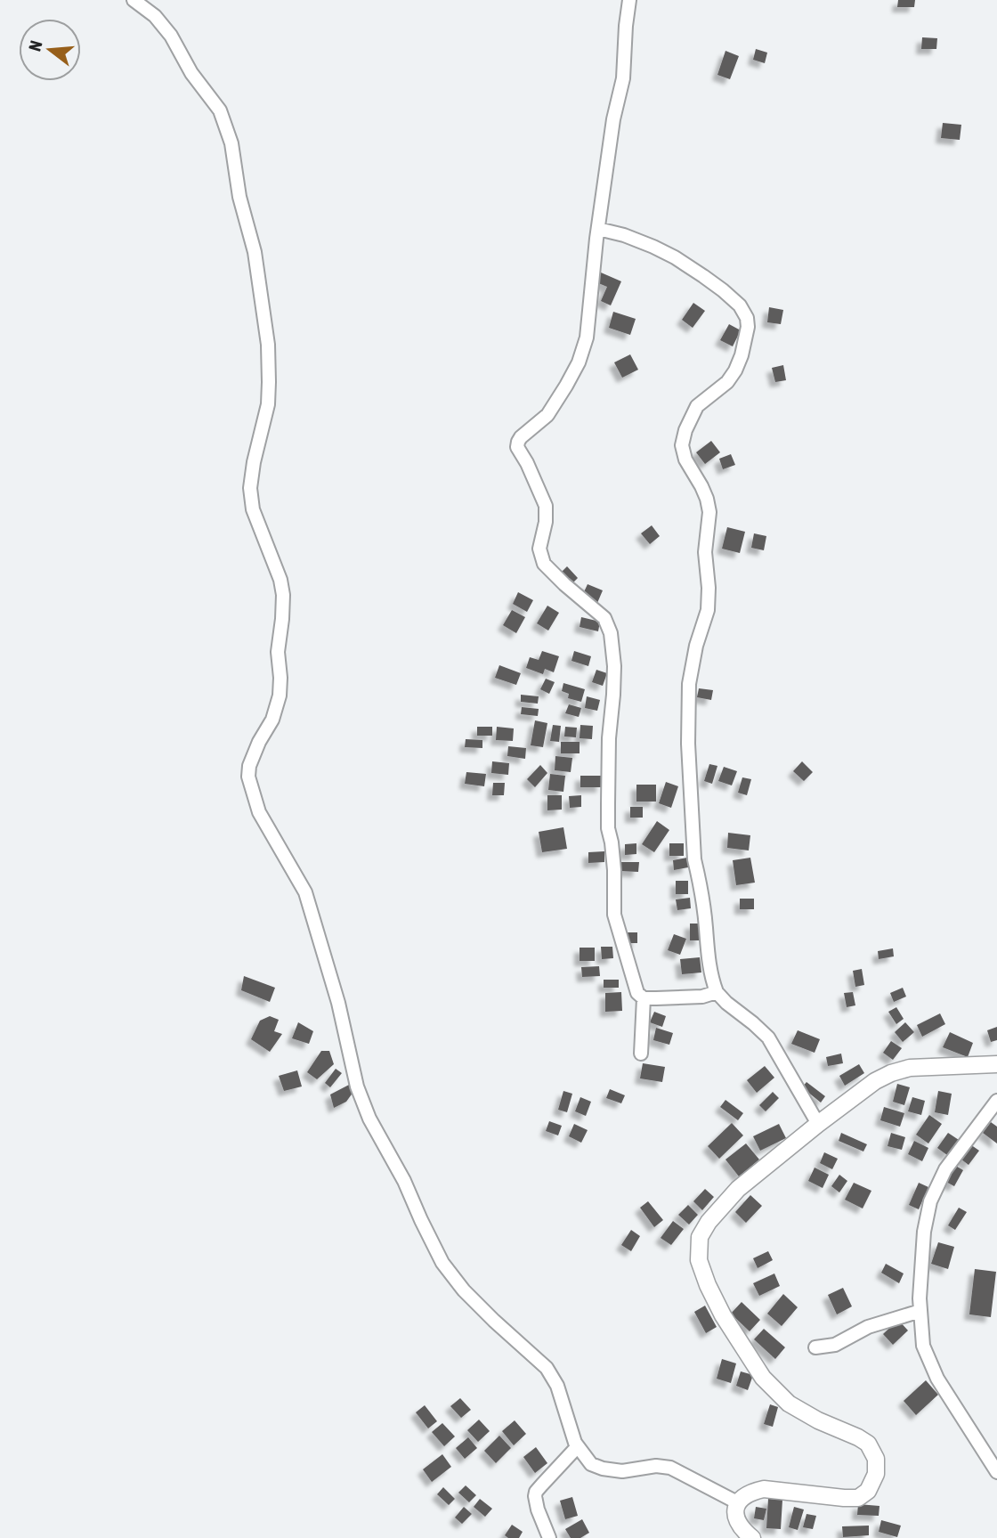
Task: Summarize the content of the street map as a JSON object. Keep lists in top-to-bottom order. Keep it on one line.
{"north":"left"}
